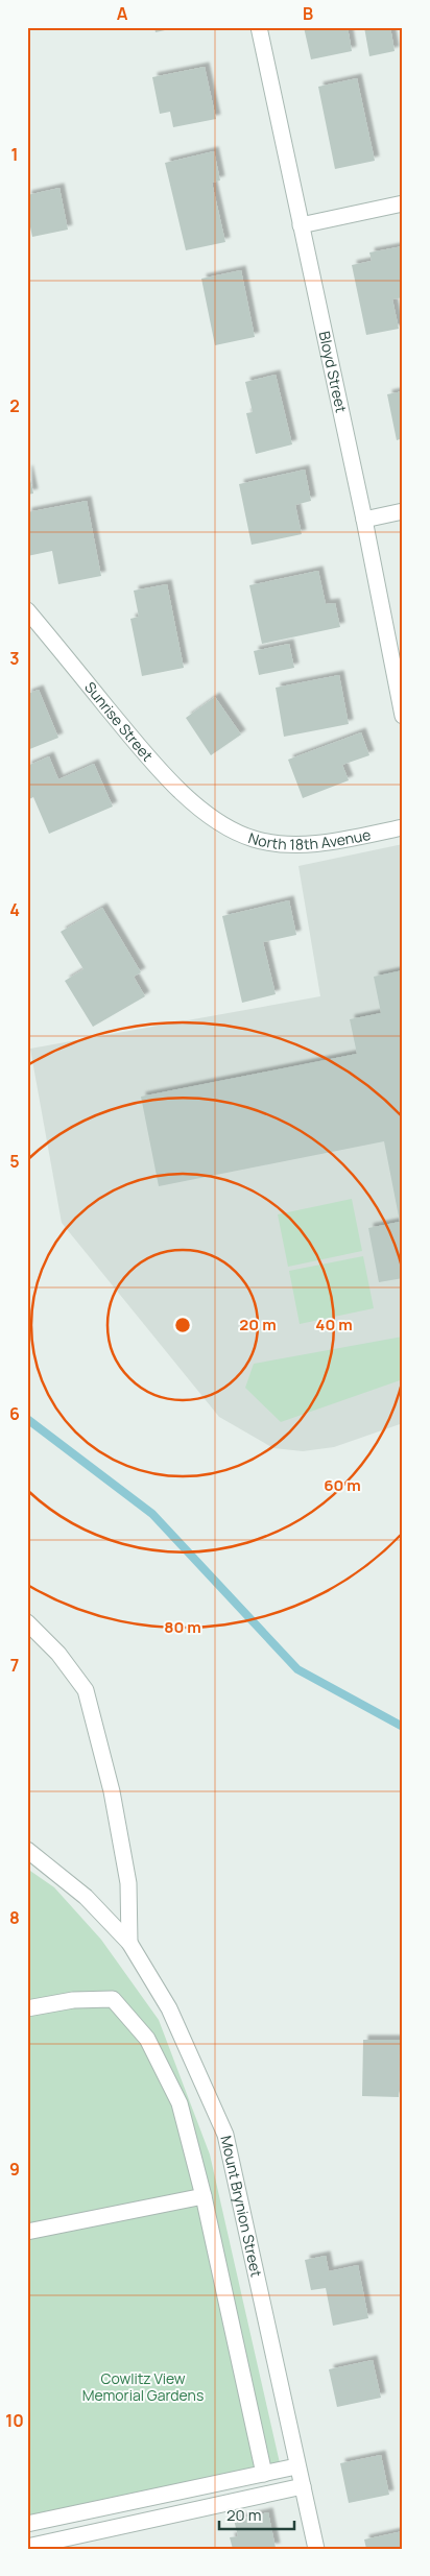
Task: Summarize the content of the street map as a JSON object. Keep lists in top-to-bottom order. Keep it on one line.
{"streets":{"street":["Bloyd Street","Sunrise Street","North 18th Avenue","Mount Brynion Street"]},"crossings":[["Sunrise Street","North 18th Avenue"]],"parks":["Cowlitz View Memorial Gardens"],"scale_bar":"20 m","grid":{"columns":["A","B"],"rows":["1","2","3","4","5","6","7","8","9","10"]},"rings":["20 m","40 m","60 m","80 m"]}
